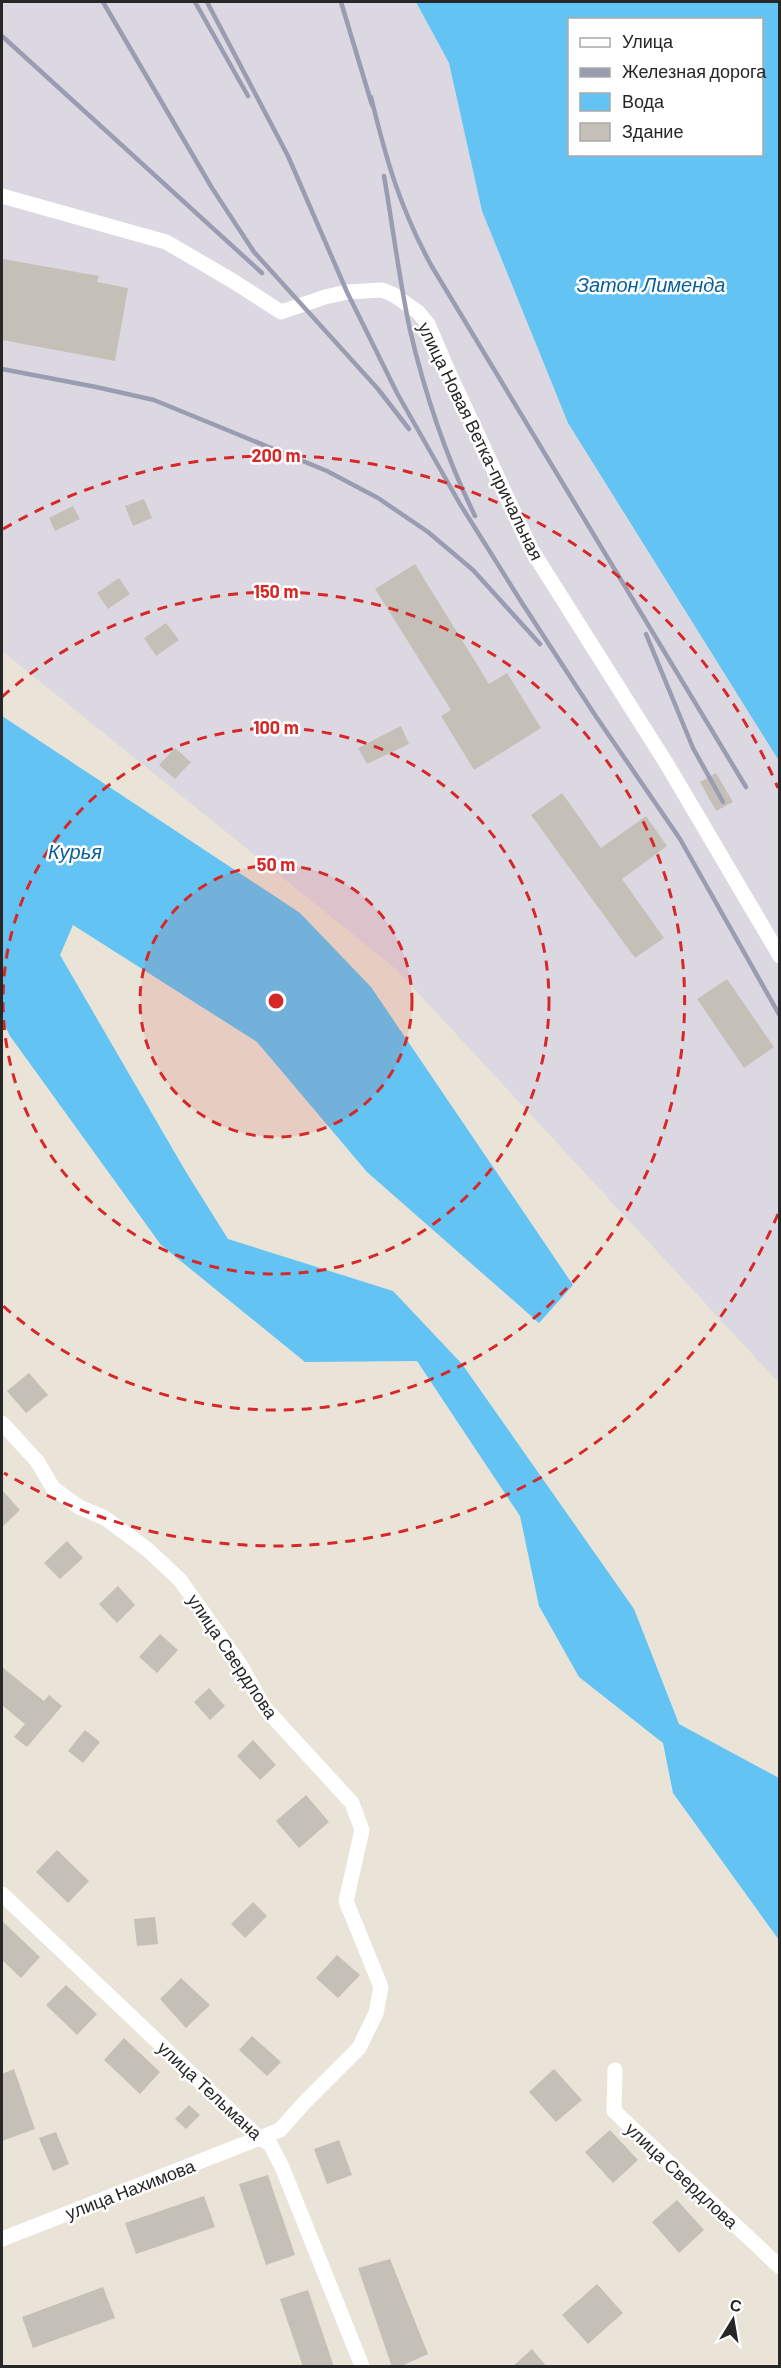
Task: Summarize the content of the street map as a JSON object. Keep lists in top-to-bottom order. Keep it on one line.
{"streets":{"street":["улица Новая Ветка-причальная","улица Свердлова","улица Тельмана","улица Нахимова"]},"crossings":[["улица Свердлова","улица Тельмана"],["улица Свердлова","улица Нахимова"],["улица Тельмана","улица Нахимова"]],"water":["Затон Лименда","Курья"],"legend":["Улица","Железная дорога","Вода","Здание"],"north":"top","rings":["200 m","150 m","100 m","50 m"]}
